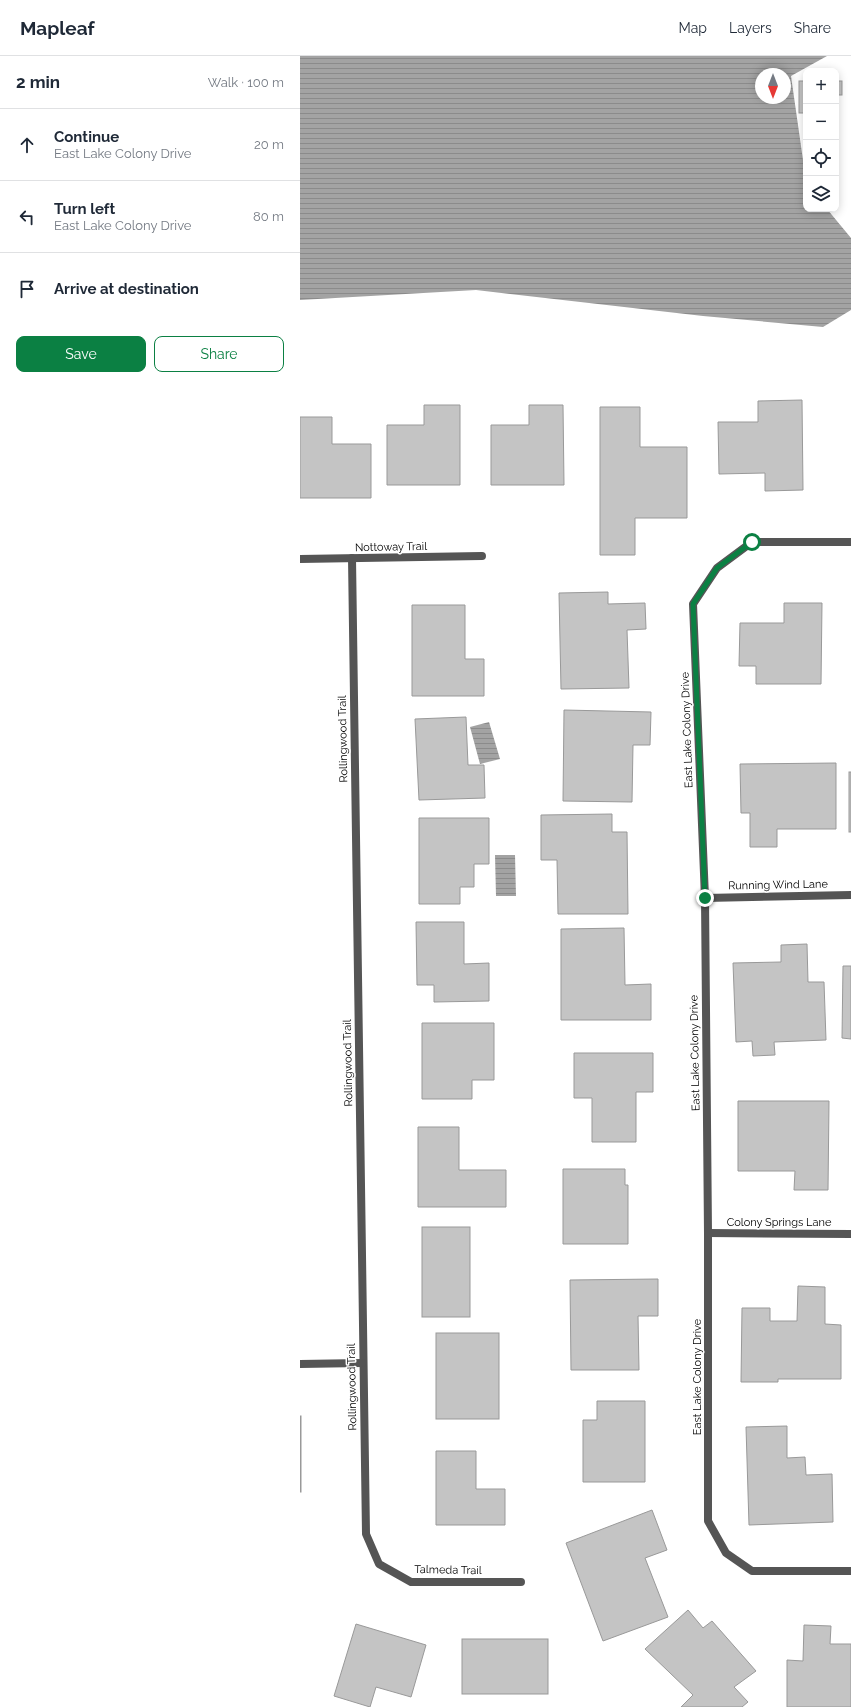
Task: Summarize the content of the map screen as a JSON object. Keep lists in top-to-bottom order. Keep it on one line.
{"streets":{"street":["Nottoway Trail","East Lake Colony Drive","Rollingwood Trail","Running Wind Lane","Colony Springs Lane","Talmeda Trail"]},"crossings":[["Nottoway Trail","Rollingwood Trail"],["East Lake Colony Drive","Running Wind Lane"],["East Lake Colony Drive","Colony Springs Lane"],["Rollingwood Trail","Talmeda Trail"]],"north":"bottom","page":{"header":"Mapleaf","nav":["Map","Layers","Share"],"heading":["2 min","Walk · 100 m"],"map_buttons":["+","−"],"list":[["Continue","East Lake Colony Drive","20 m"],["Turn left","East Lake Colony Drive","80 m"],"Arrive at destination"],"buttons":["Save","Share"]}}
